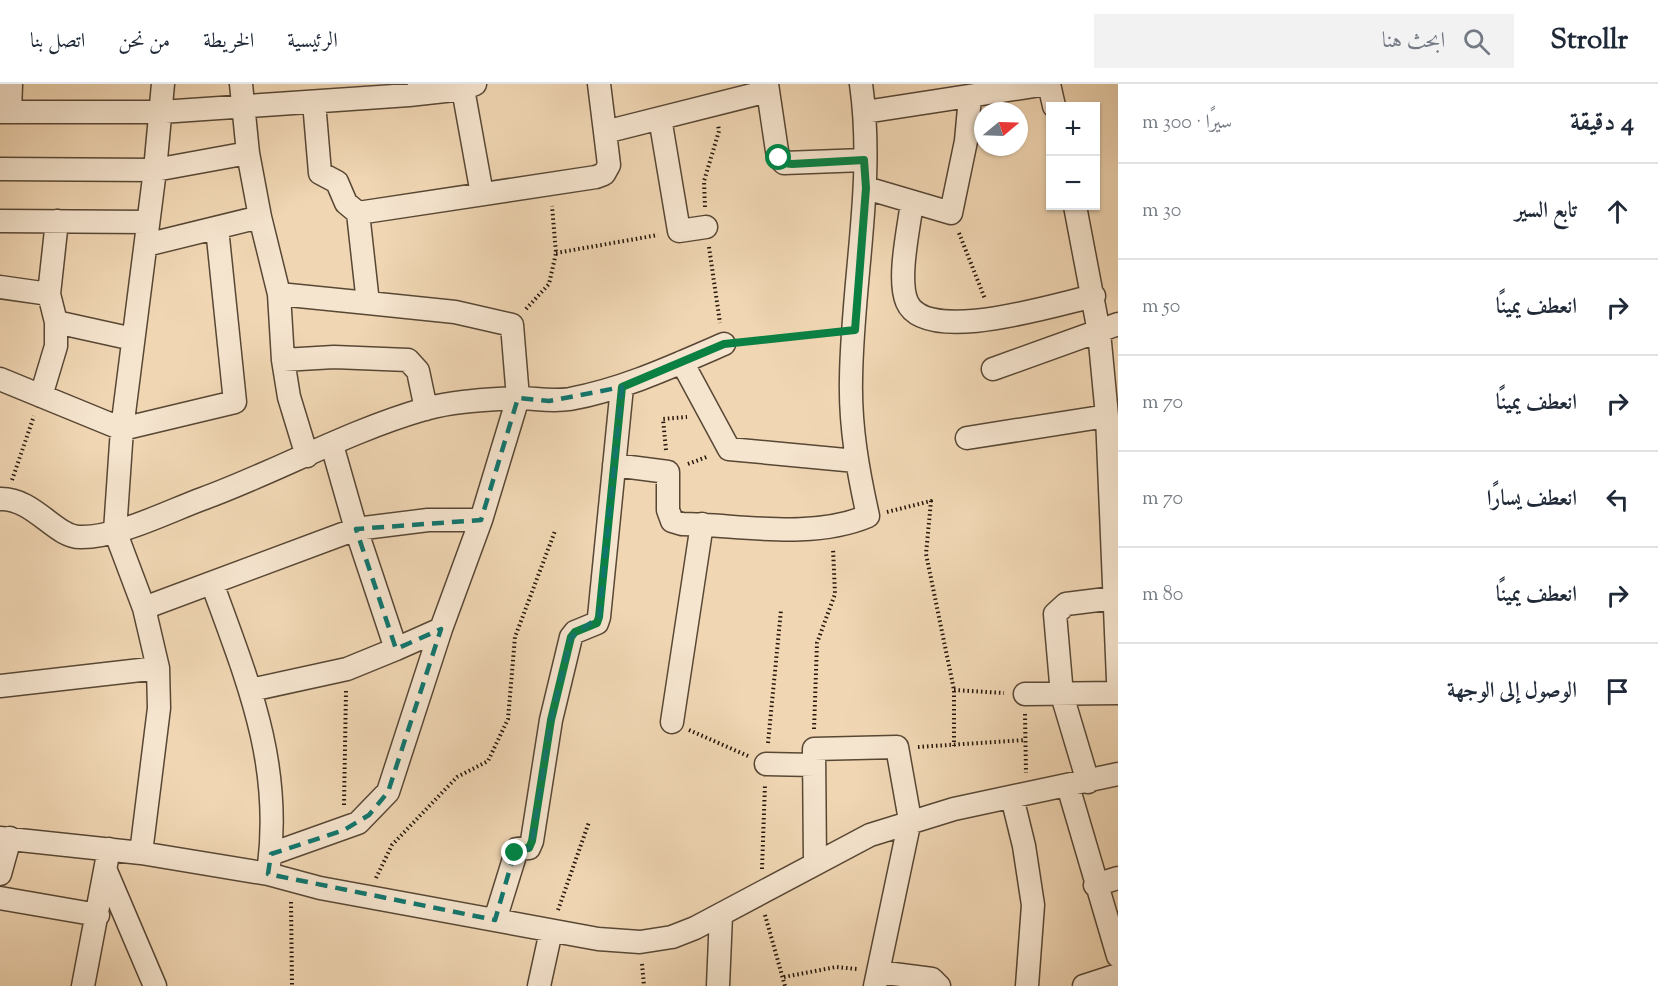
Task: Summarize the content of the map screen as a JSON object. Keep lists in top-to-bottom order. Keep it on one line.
{"north":"right","page":{"header":"Strollr","search":"ابحث هنا","nav":["الرئيسية","الخريطة","من نحن","اتصل بنا"],"heading":["4 دقيقة","سيرًا · 300 m"],"map_buttons":["+","−"],"list":[["تابع السير","30 m"],["انعطف يمينًا","50 m"],["انعطف يمينًا","70 m"],["انعطف يسارًا","70 m"],["انعطف يمينًا","80 m"],"الوصول إلى الوجهة"]}}
